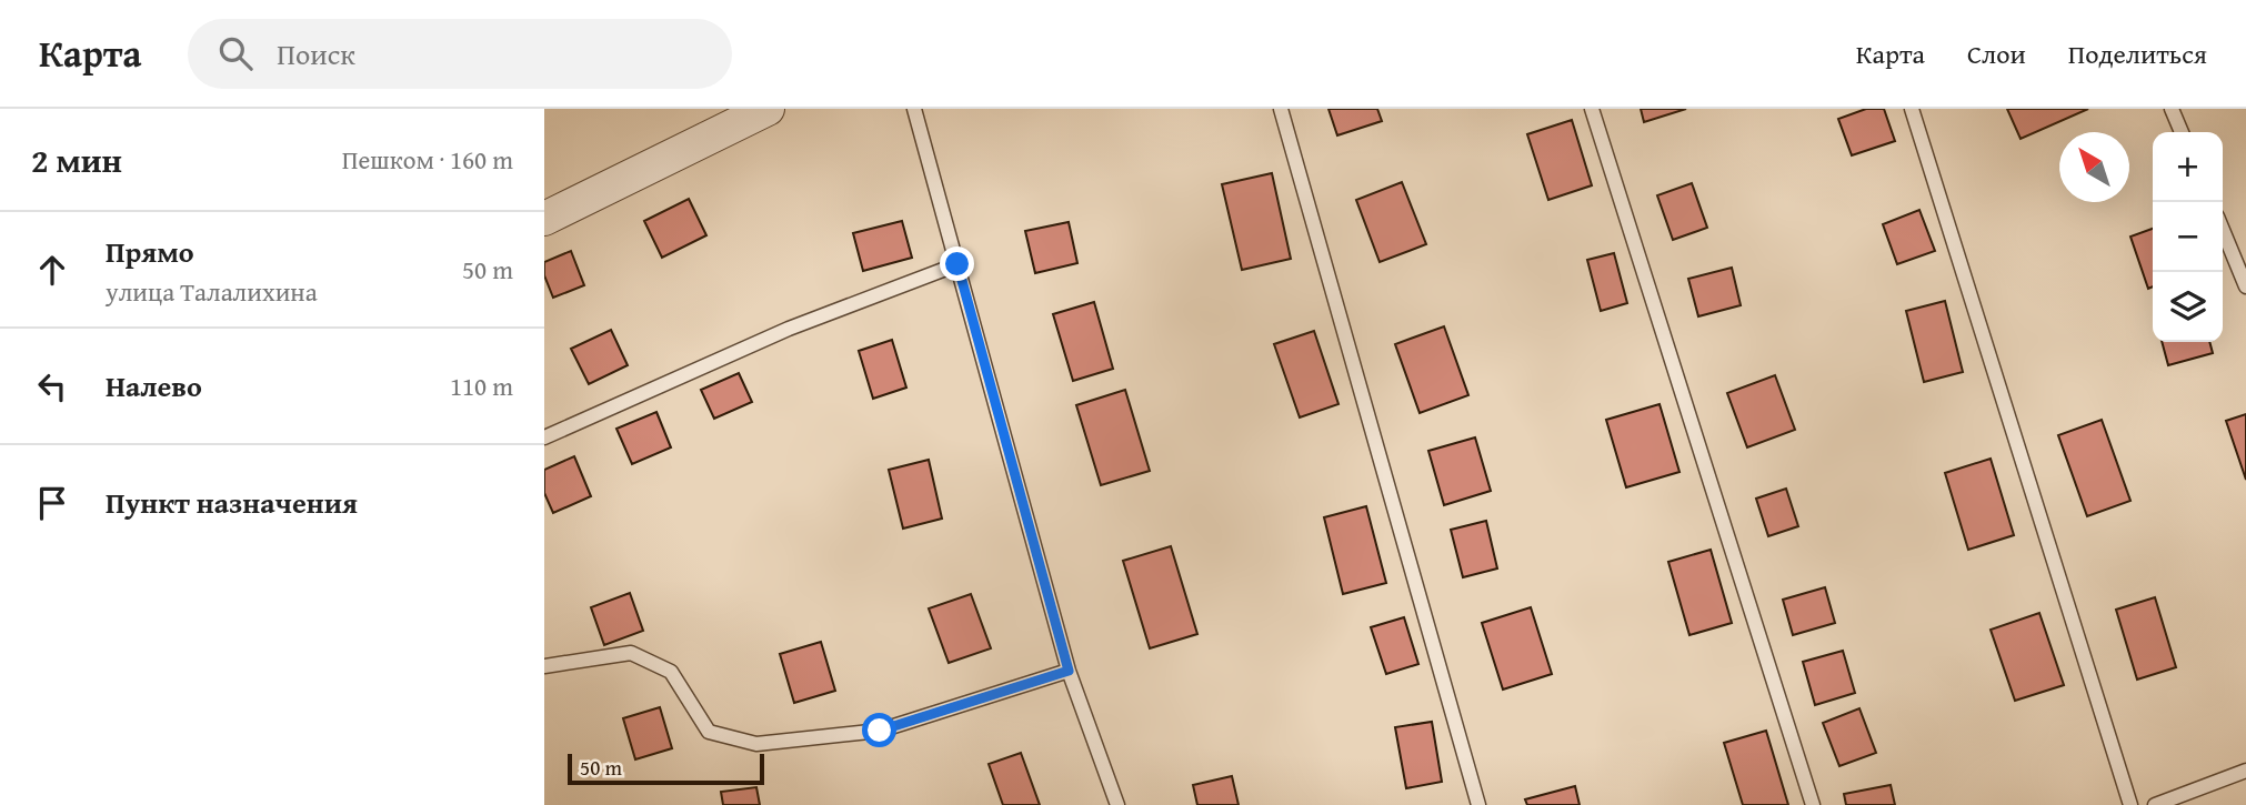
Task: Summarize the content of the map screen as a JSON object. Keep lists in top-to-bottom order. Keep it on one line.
{"scale_bar":"50 m","north":"top left","page":{"header":"Карта","search":"Поиск","nav":["Карта","Слои","Поделиться"],"heading":["2 мин","Пешком · 160 m"],"map_buttons":["+","−"],"list":[["Прямо","улица Талалихина","50 m"],["Налево","110 m"],"Пункт назначения"],"scale":"50 m"}}
